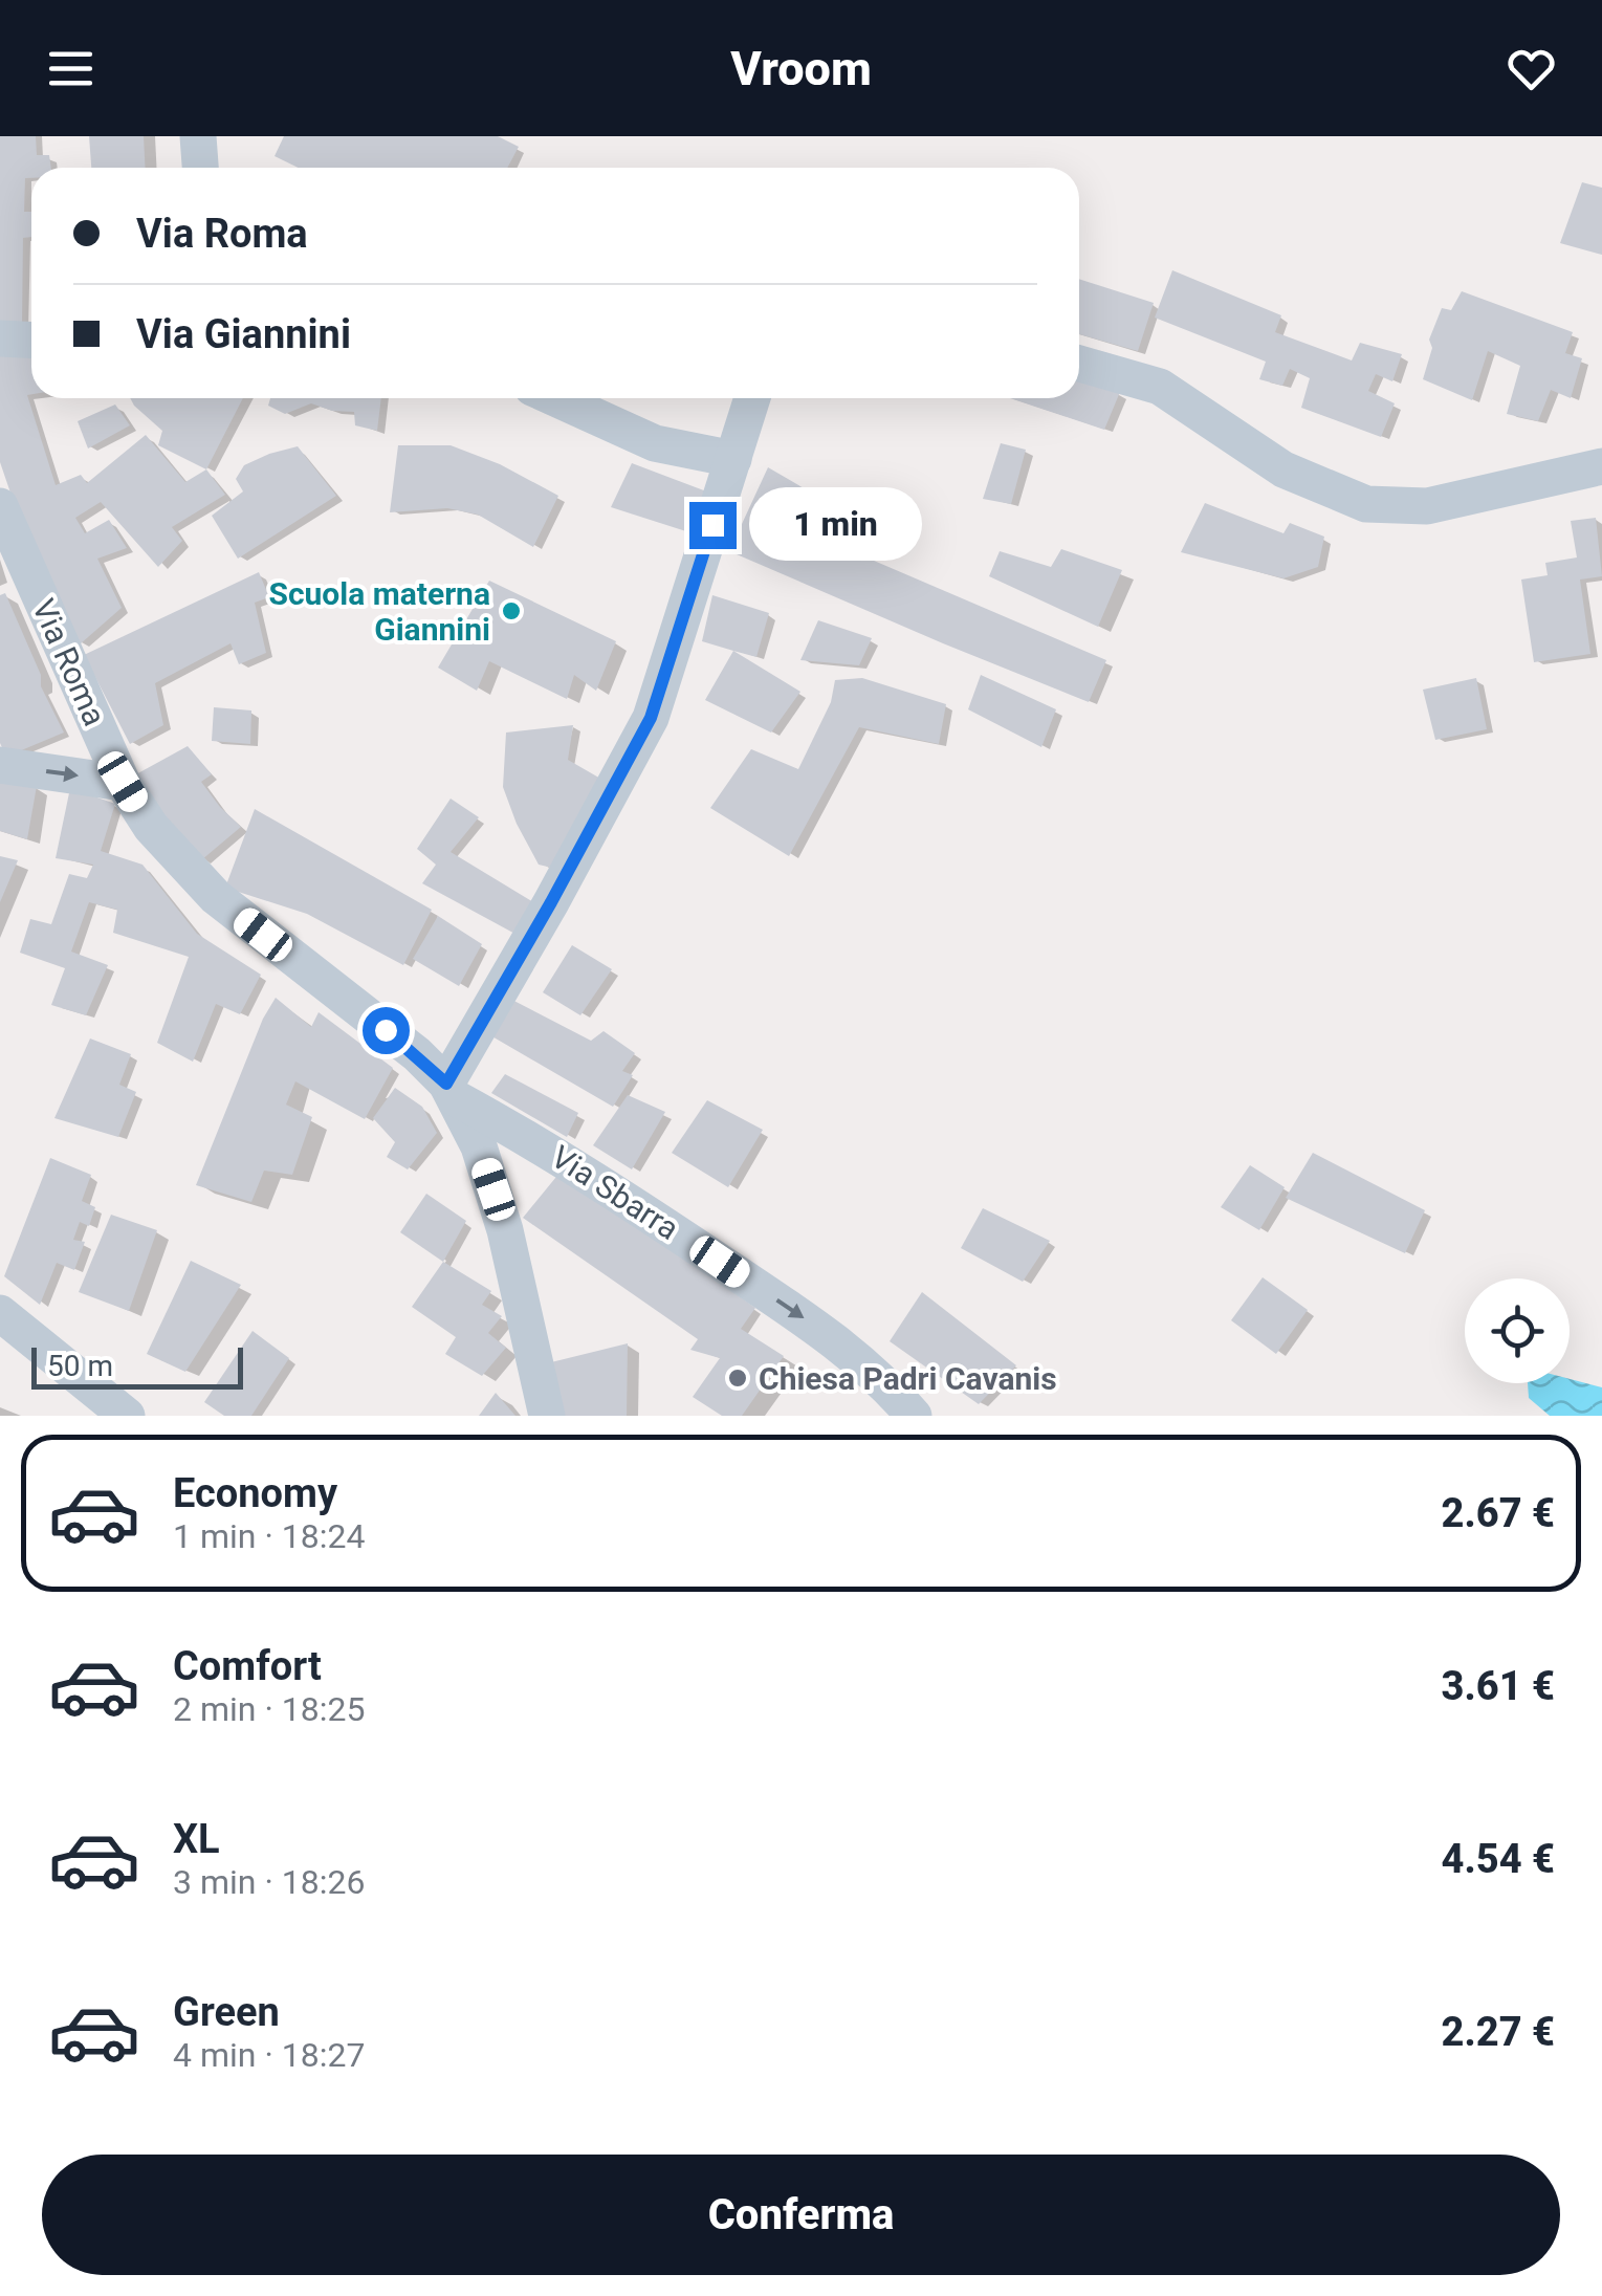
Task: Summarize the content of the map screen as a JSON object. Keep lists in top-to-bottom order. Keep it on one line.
{"streets":{"street":["Via Roma","Via Sbarra"]},"crossings":[["Via Roma","Via Sbarra"]],"one_way":["Via Sbarra"],"places":["Scuola materna Giannini","Chiesa Padri Cavanis"],"scale_bar":"50 m","page":{"header":"Vroom","banner":["Via Roma","Via Giannini"],"bubble":"1 min","scale":"50 m","list":[{"name":"Economy","note":"1 min · 18:24","value":"2.67 €"},{"name":"Comfort","note":"2 min · 18:25","value":"3.61 €"},{"name":"XL","note":"3 min · 18:26","value":"4.54 €"},{"name":"Green","note":"4 min · 18:27","value":"2.27 €"}],"buttons":"Conferma"}}
